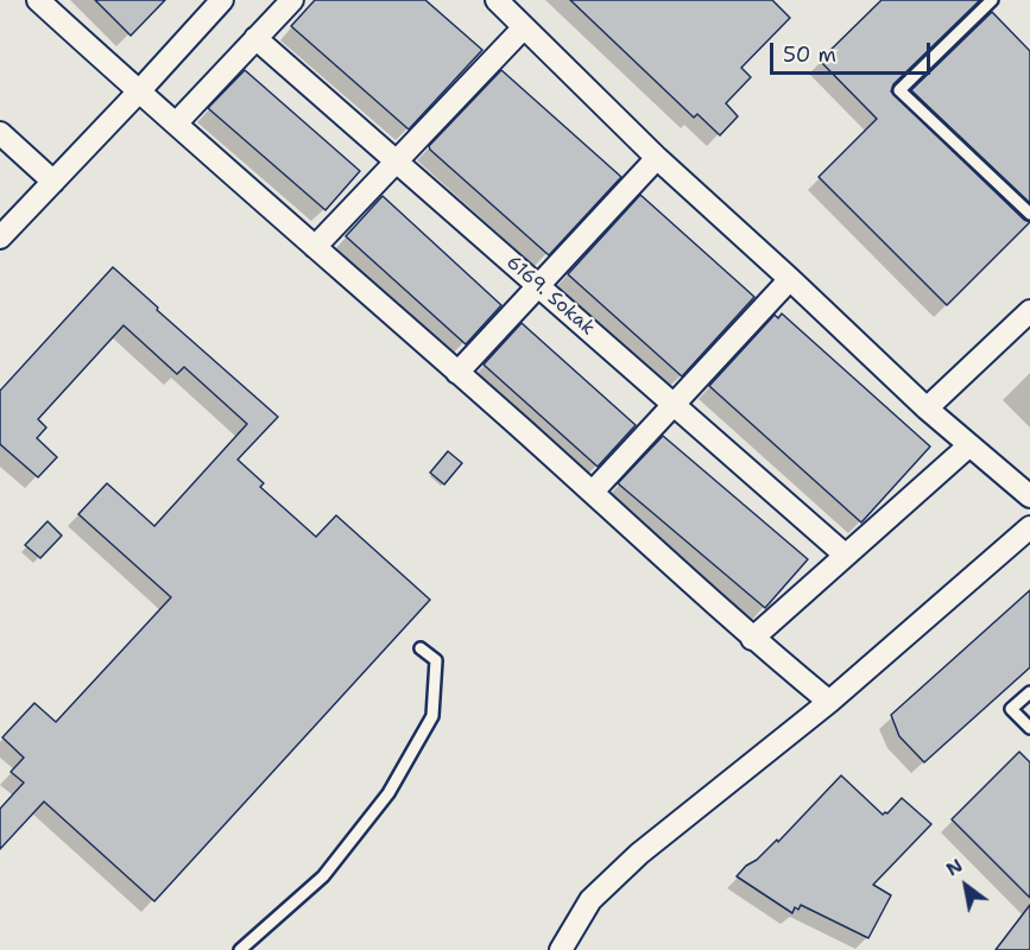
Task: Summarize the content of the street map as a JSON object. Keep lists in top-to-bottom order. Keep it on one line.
{"streets":{"street":["6169. Sokak"]},"scale_bar":"50 m","north":"top left"}
